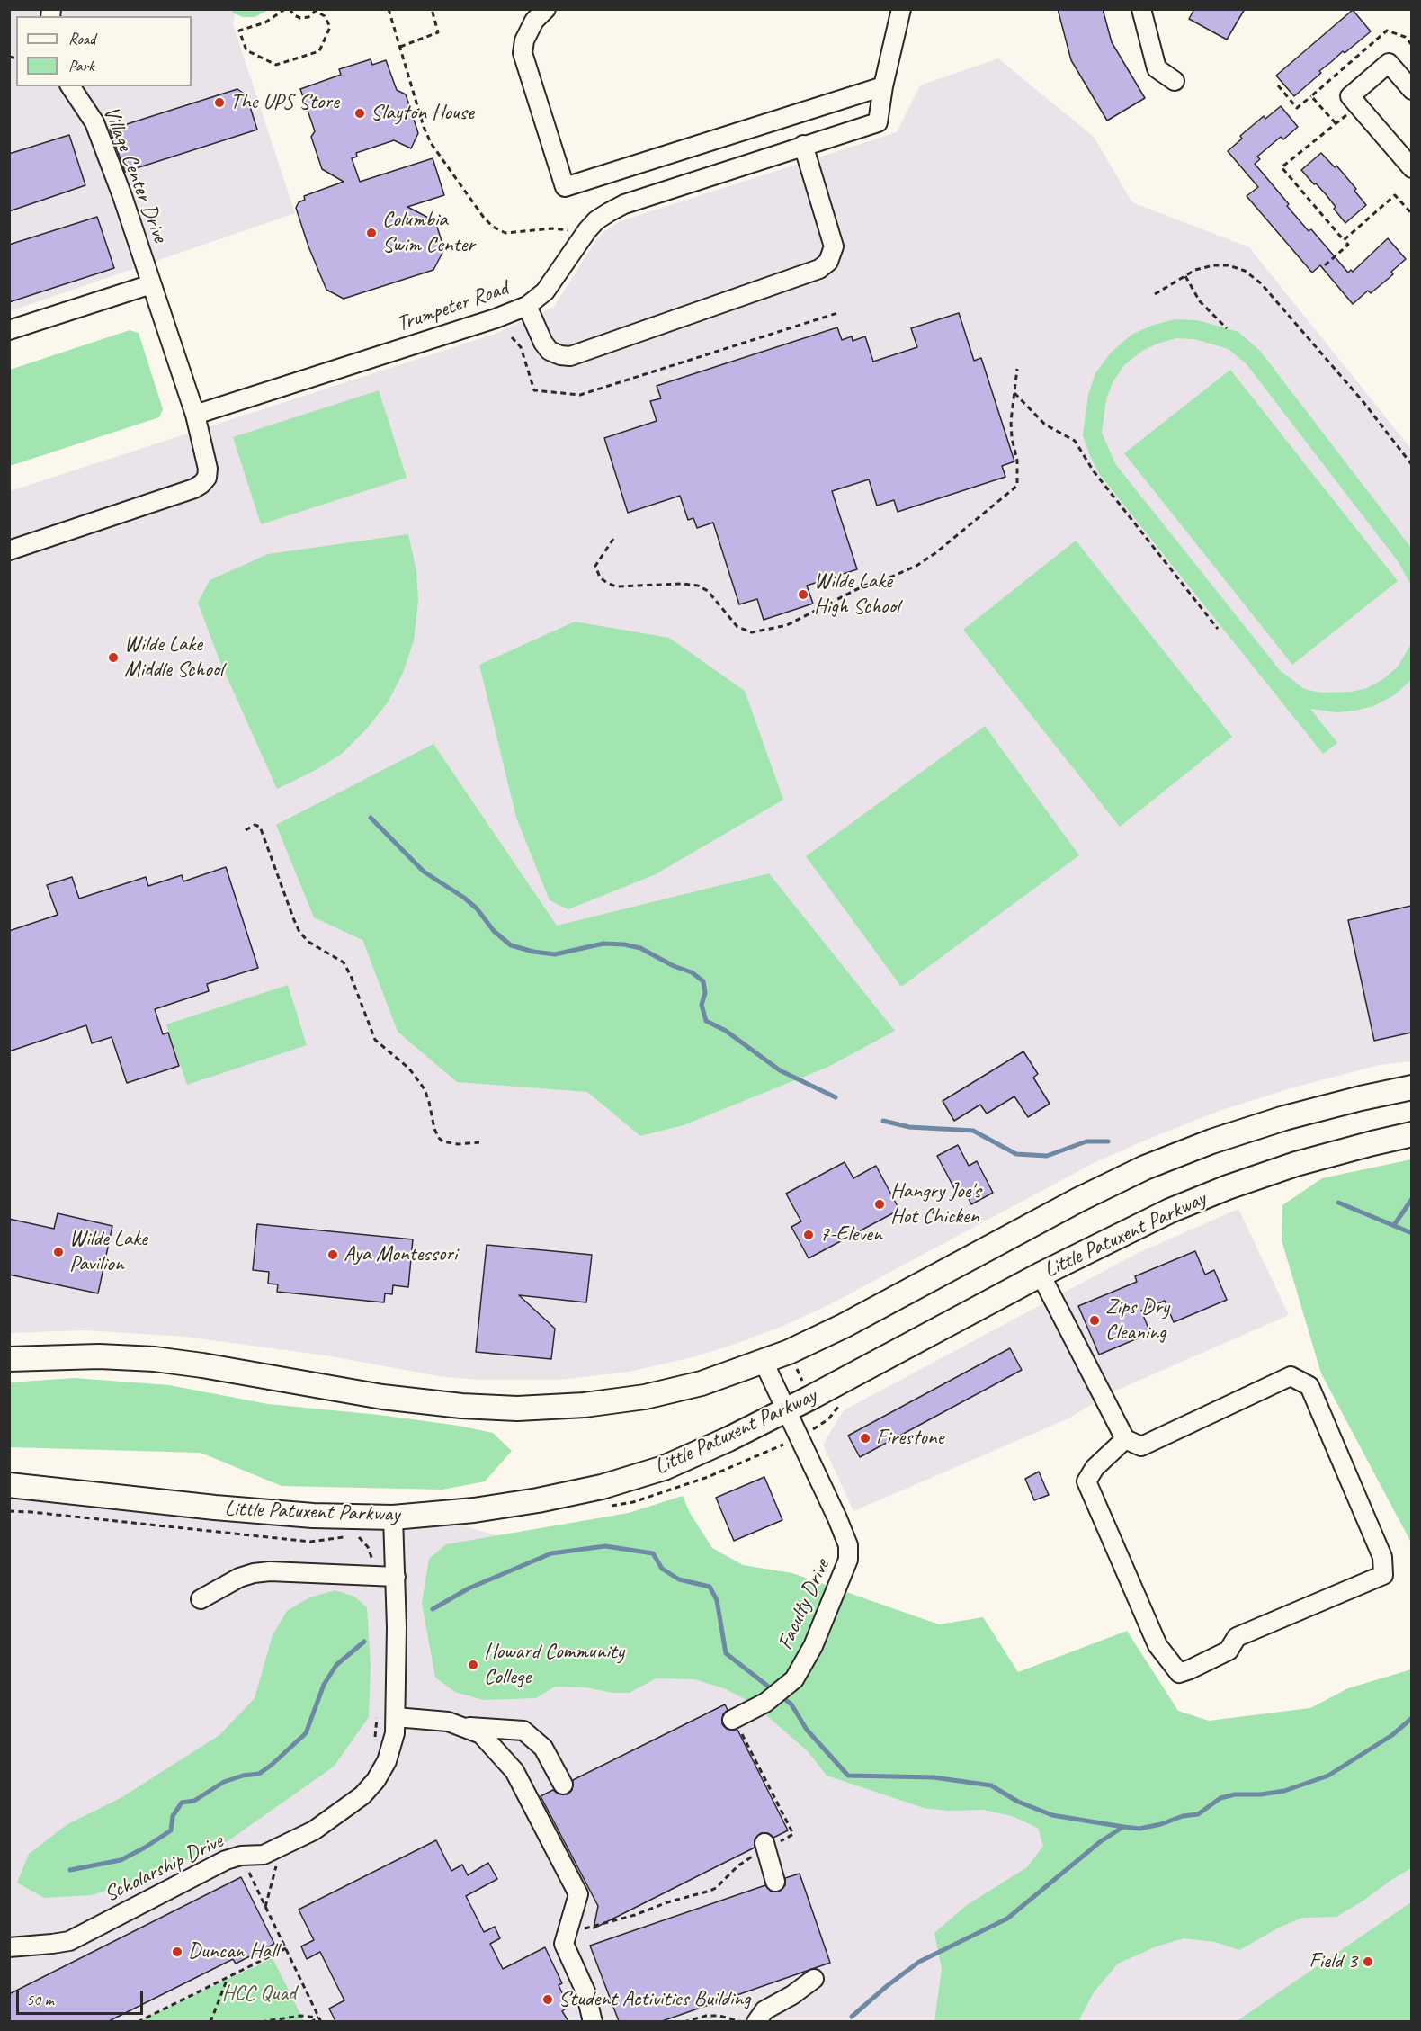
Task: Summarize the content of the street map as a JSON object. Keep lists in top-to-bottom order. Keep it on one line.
{"streets":{"main road":["Little Patuxent Parkway"],"street":["Village Center Drive","Trumpeter Road","Faculty Drive","Scholarship Drive"]},"crossings":[["Little Patuxent Parkway","Faculty Drive"],["Little Patuxent Parkway","Scholarship Drive"]],"parks":["HCC Quad"],"places":["The UPS Store","Slayton House","Columbia Swim Center","Wilde Lake High School","Wilde Lake Middle School","Hangry Joe's Hot Chicken","7-Eleven","Wilde Lake Pavilion","Aya Montessori","Zips Dry Cleaning","Firestone","Howard Community College","Duncan Hall","Field 3","Student Activities Building"],"legend":["Road","Park"],"scale_bar":"50 m"}
